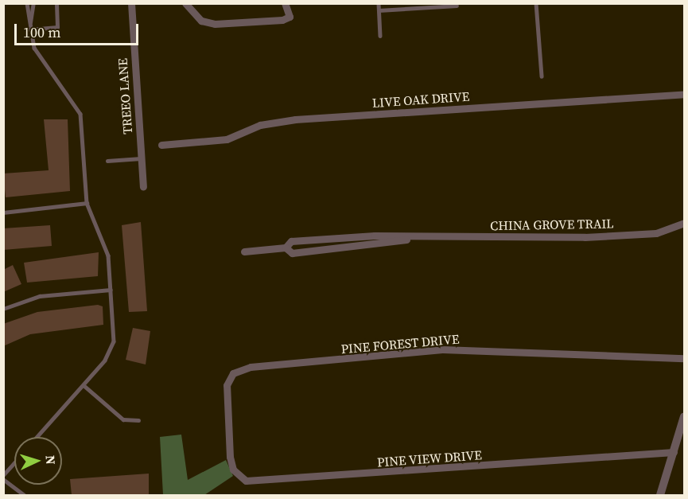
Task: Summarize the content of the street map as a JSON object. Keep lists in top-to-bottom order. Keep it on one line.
{"streets":{"street":["TREEO LANE","LIVE OAK DRIVE","CHINA GROVE TRAIL","PINE FOREST DRIVE","PINE VIEW DRIVE"]},"crossings":[["PINE FOREST DRIVE","PINE VIEW DRIVE"]],"scale_bar":"100 m","north":"right"}
